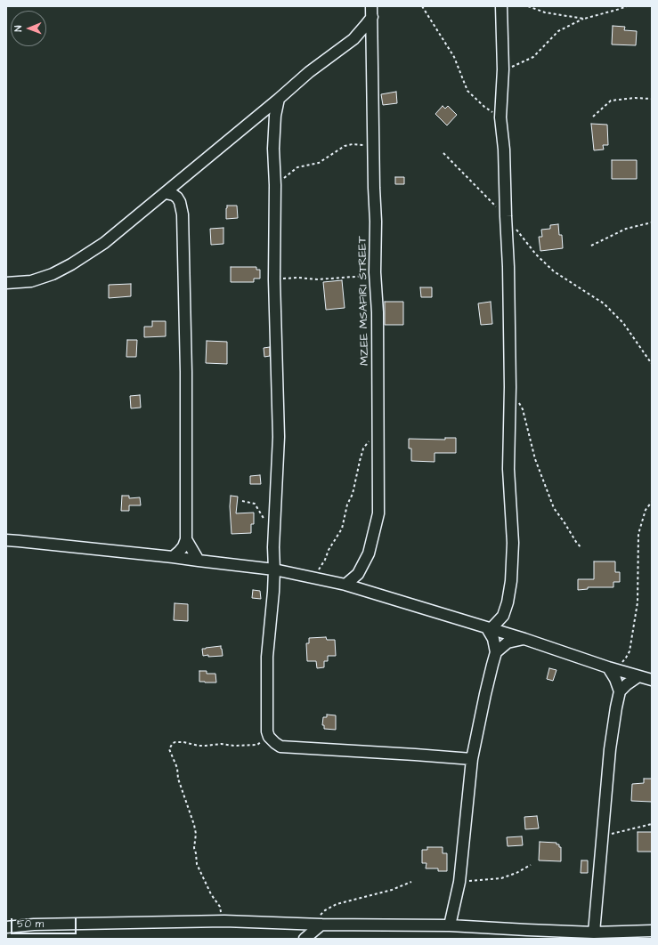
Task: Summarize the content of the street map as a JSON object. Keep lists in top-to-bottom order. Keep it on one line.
{"streets":{"street":["MZEE MSAFIRI STREET"]},"scale_bar":"50 m","north":"left"}
